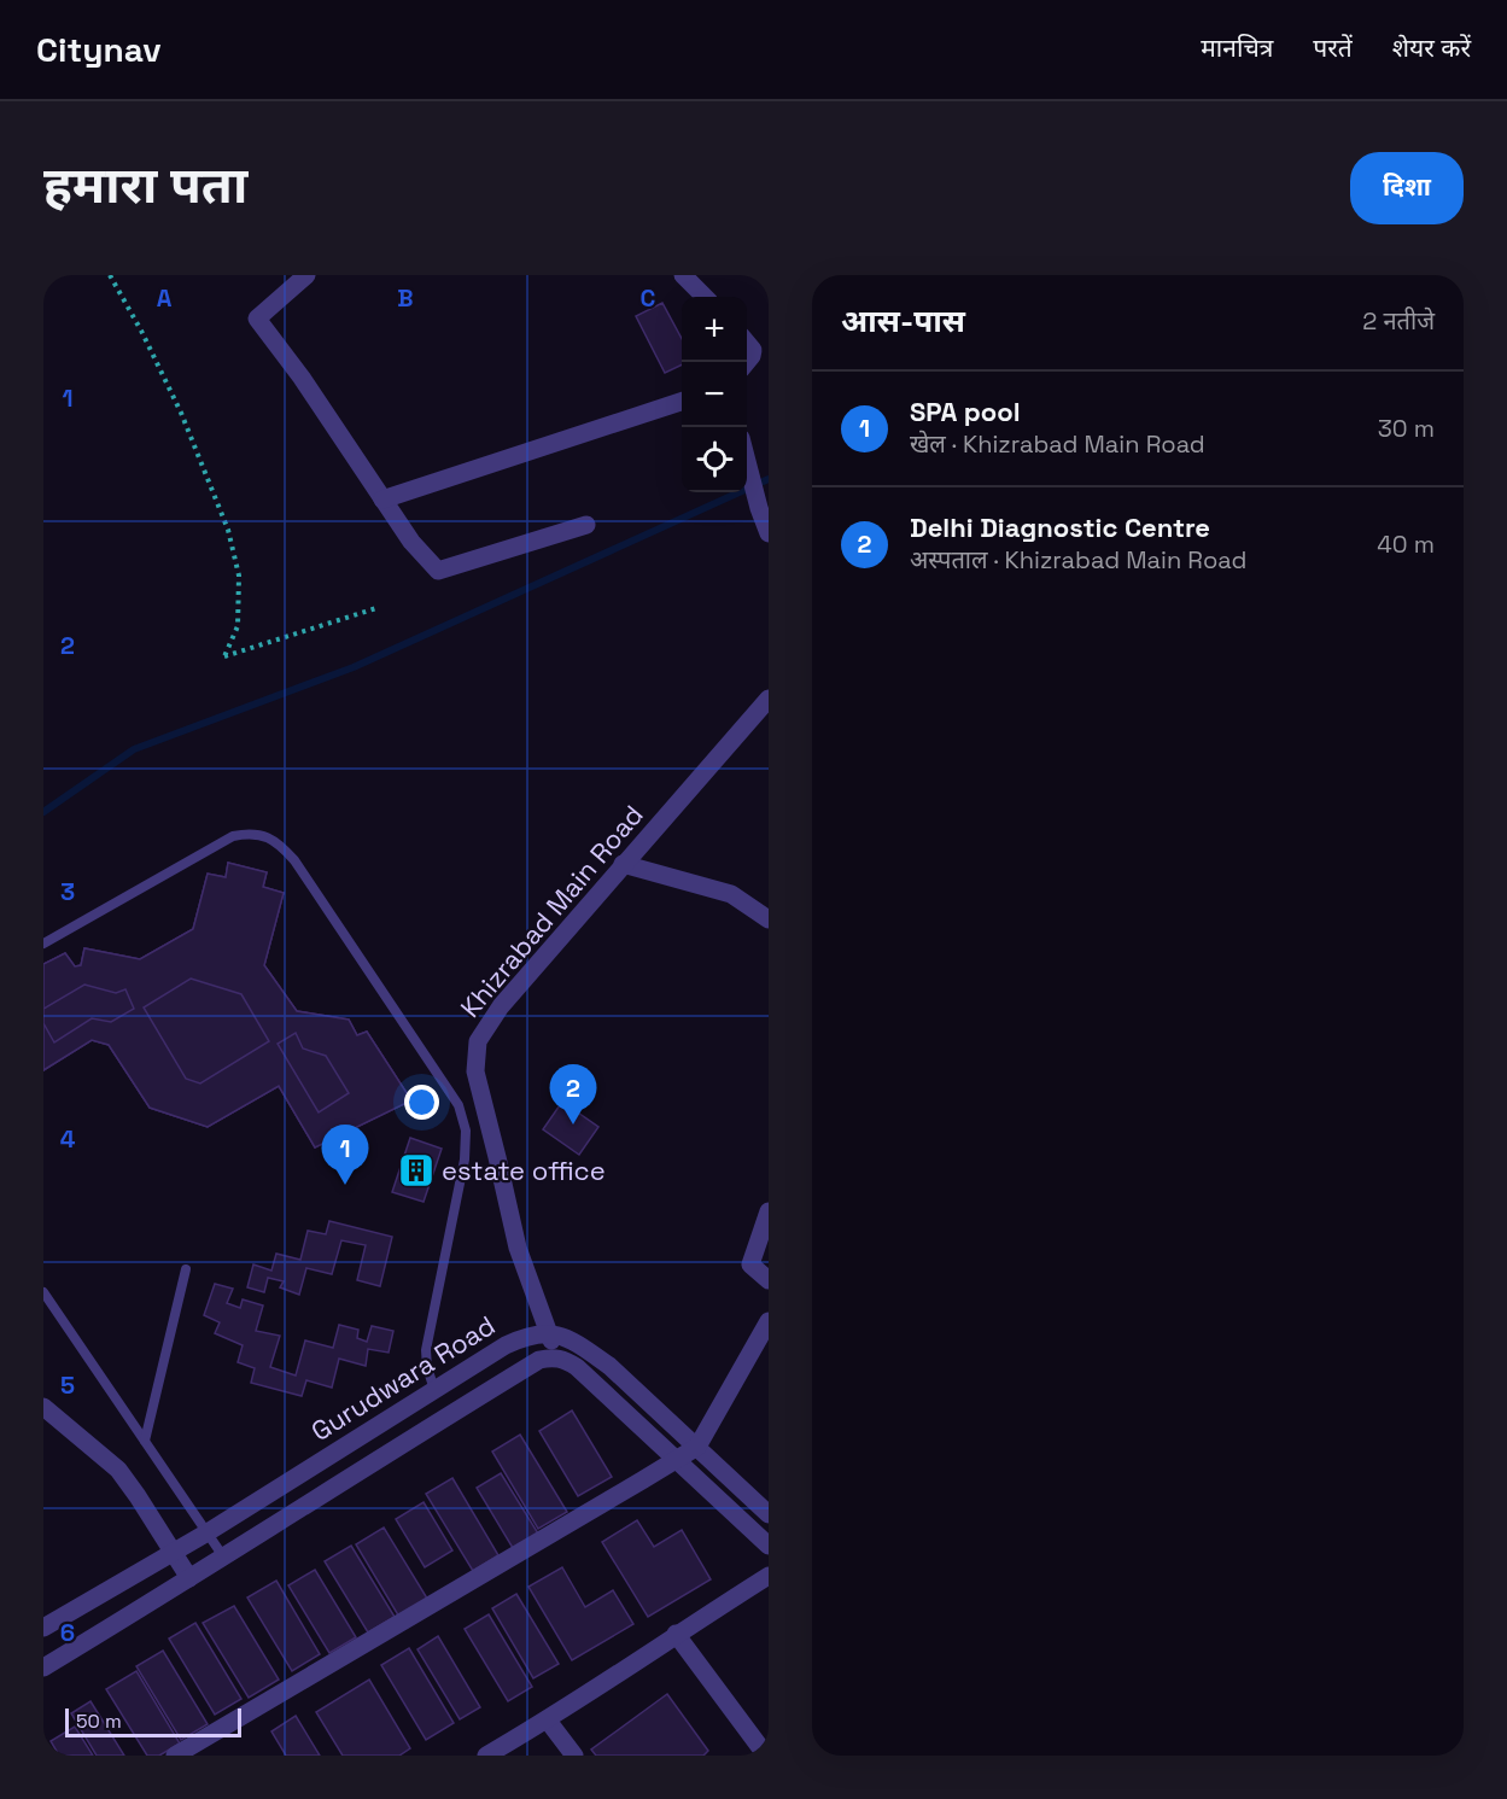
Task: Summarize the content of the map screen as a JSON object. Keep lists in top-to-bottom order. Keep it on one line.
{"streets":{"street":["Khizrabad Main Road","Gurudwara Road"]},"crossings":[["Khizrabad Main Road","Gurudwara Road"]],"places":{"building":["estate office"]},"scale_bar":"50 m","page":{"header":"Citynav","nav":["मानचित्र","परतें","शेयर करें"],"buttons":"दिशा","title":"हमारा पता","heading":["आस-पास","2 नतीजे"],"map_buttons":["+","−"],"list":[{"mark":"1","name":"SPA pool","note":"खेल · Khizrabad Main Road","value":"30 m"},{"mark":"2","name":"Delhi Diagnostic Centre","note":"अस्पताल · Khizrabad Main Road","value":"40 m"}],"pins":["2","1"],"scale":"50 m"},"grid":{"columns":["A","B","C"],"rows":["1","2","3","4","5","6"]}}
